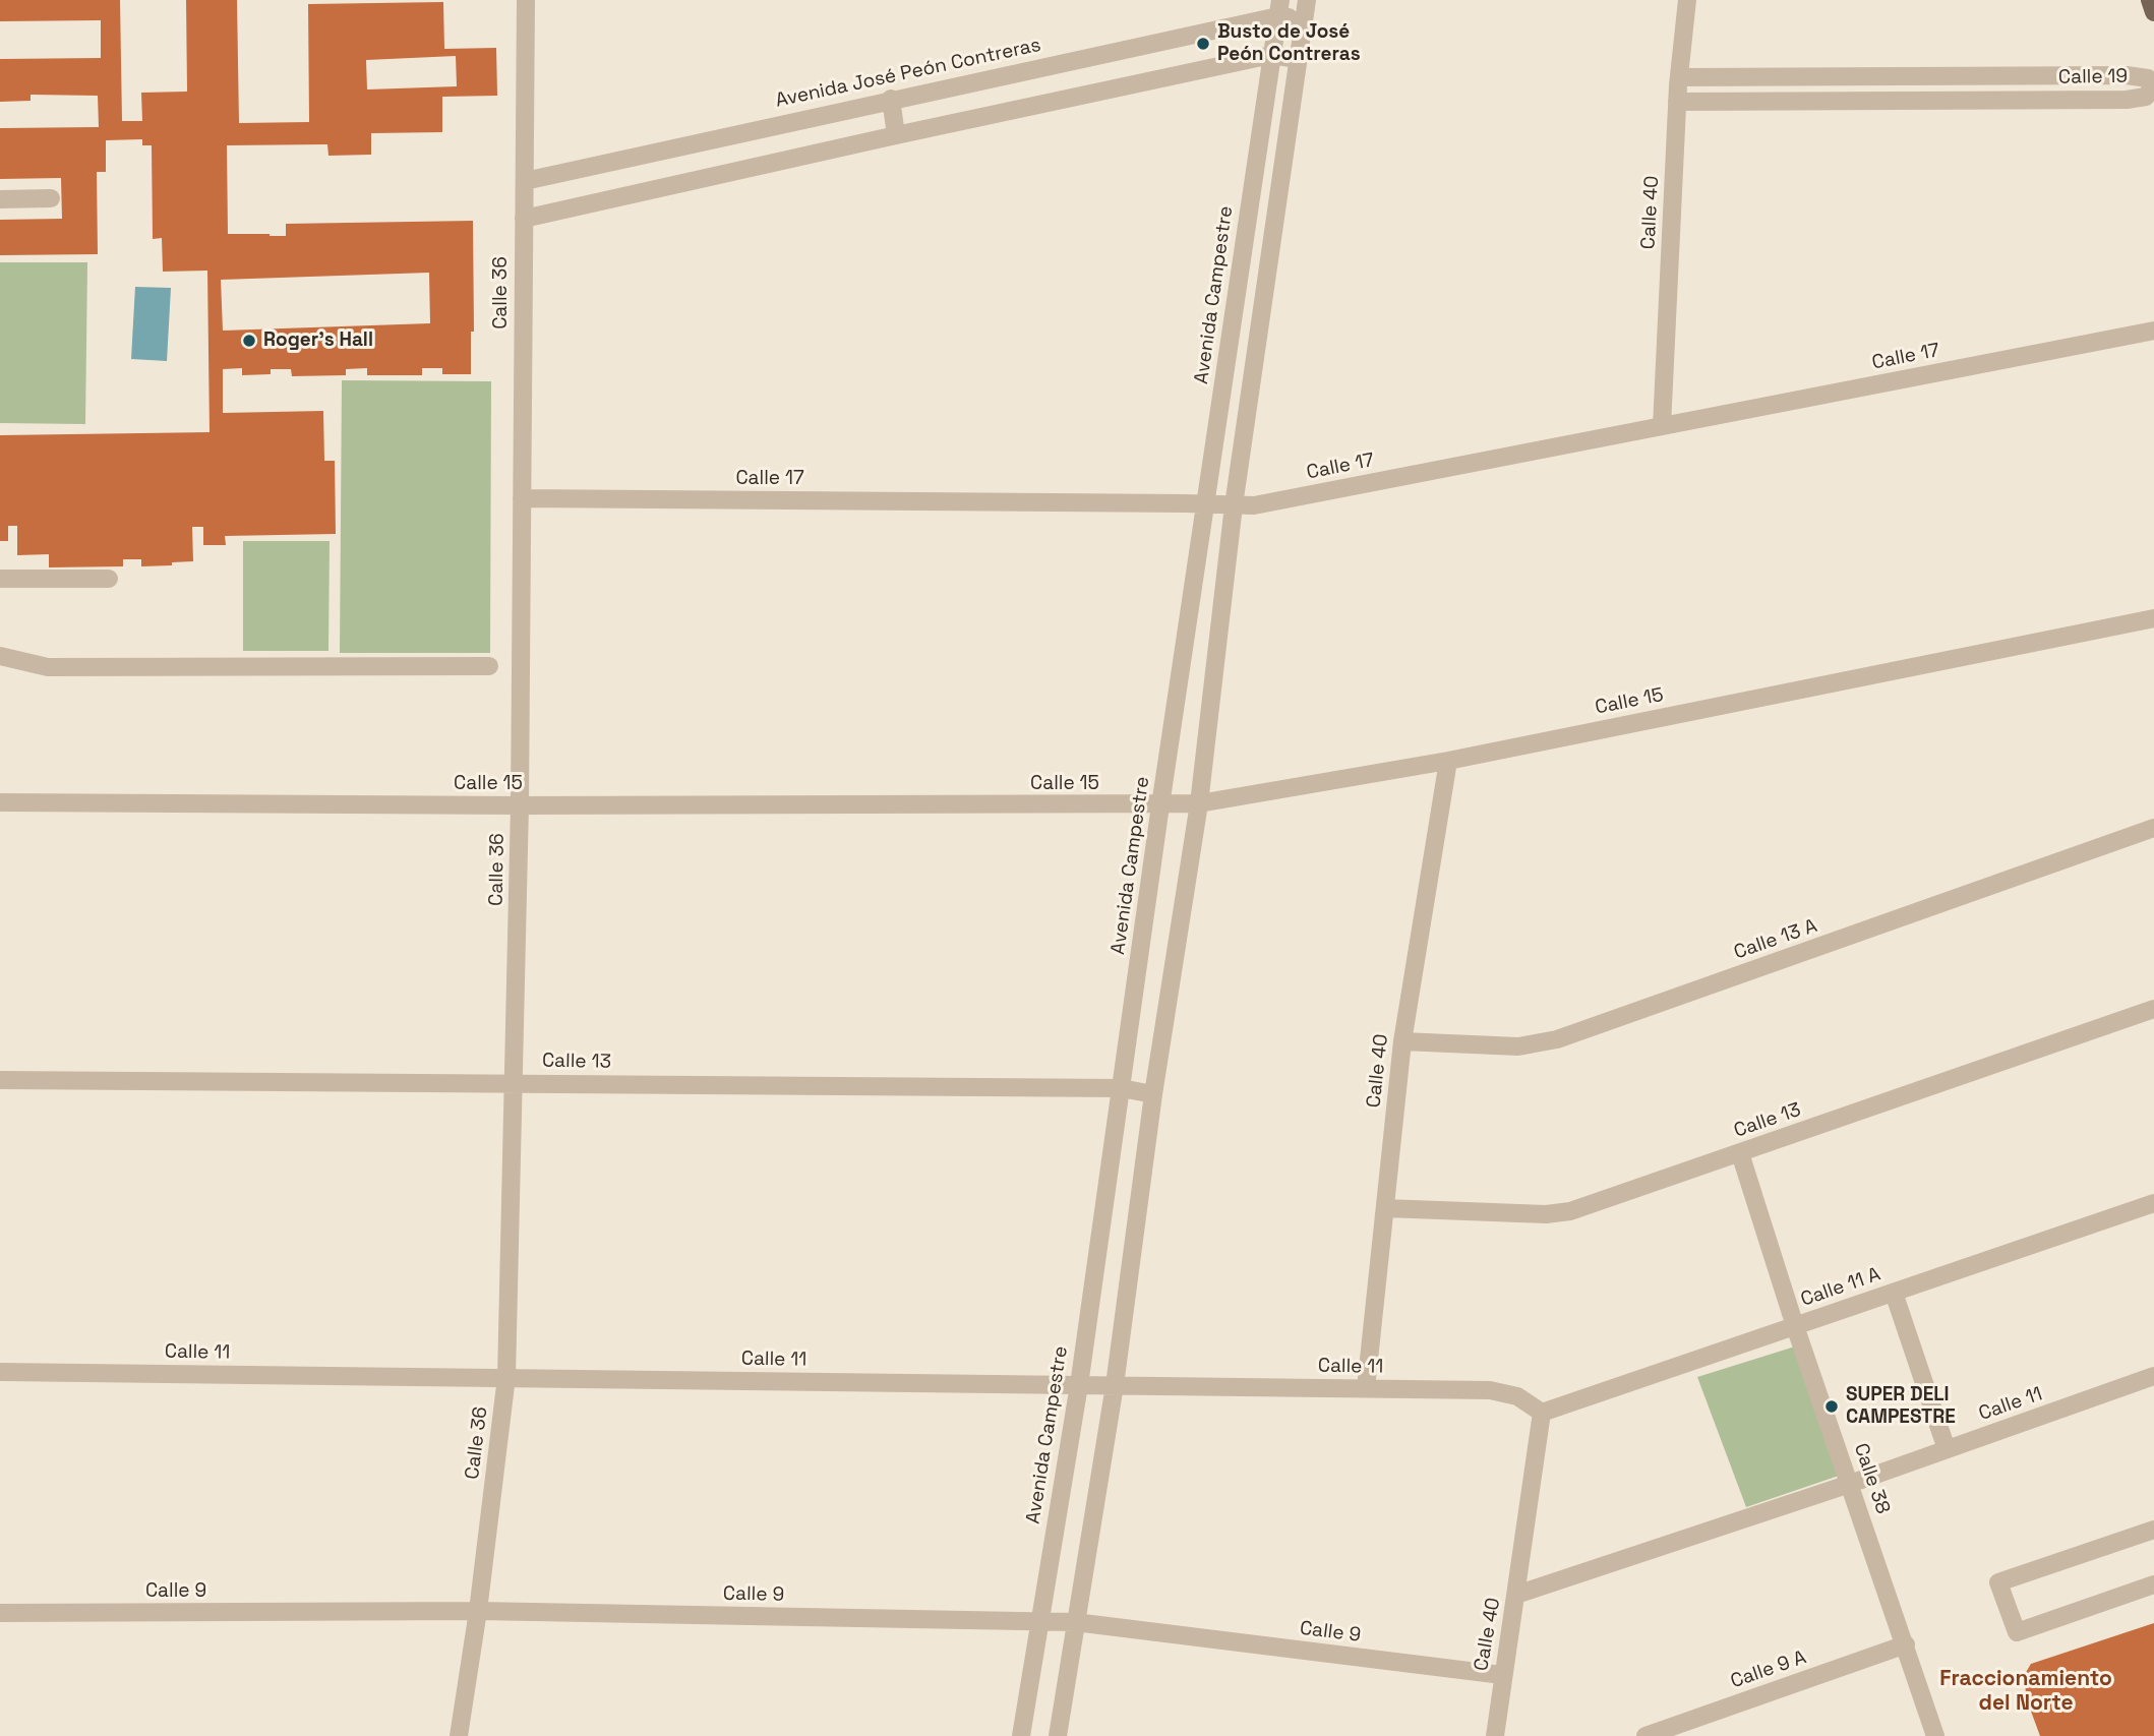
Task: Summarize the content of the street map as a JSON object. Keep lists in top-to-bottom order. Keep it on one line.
{"streets":{"street":["Avenida José Peón Contreras","Calle 19","Calle 40","Calle 36","Avenida Campestre","Calle 17","Calle 15","Calle 13 A","Calle 13","Calle 11 A","Calle 11","Calle 38","Calle 9","Calle 9 A"]},"crossings":[["Avenida José Peón Contreras","Calle 36"],["Avenida José Peón Contreras","Avenida Campestre"],["Calle 19","Calle 40"],["Calle 40","Calle 17"],["Calle 40","Calle 15"],["Calle 40","Calle 13 A"],["Calle 40","Calle 13"],["Calle 40","Calle 11 A"],["Calle 40","Calle 11"],["Calle 40","Calle 9"],["Calle 36","Calle 17"],["Calle 36","Calle 15"],["Calle 36","Calle 13"],["Calle 36","Calle 11"],["Calle 36","Calle 9"],["Avenida Campestre","Calle 17"],["Avenida Campestre","Calle 15"],["Avenida Campestre","Calle 13"],["Avenida Campestre","Calle 11"],["Avenida Campestre","Calle 9"],["Calle 13","Calle 38"],["Calle 11 A","Calle 11"],["Calle 11 A","Calle 38"],["Calle 11","Calle 38"],["Calle 38","Calle 9 A"]],"districts":["Fraccionamiento del Norte"],"places":["Busto de José Peón Contreras","Roger's Hall","SUPER DELI CAMPESTRE"]}
